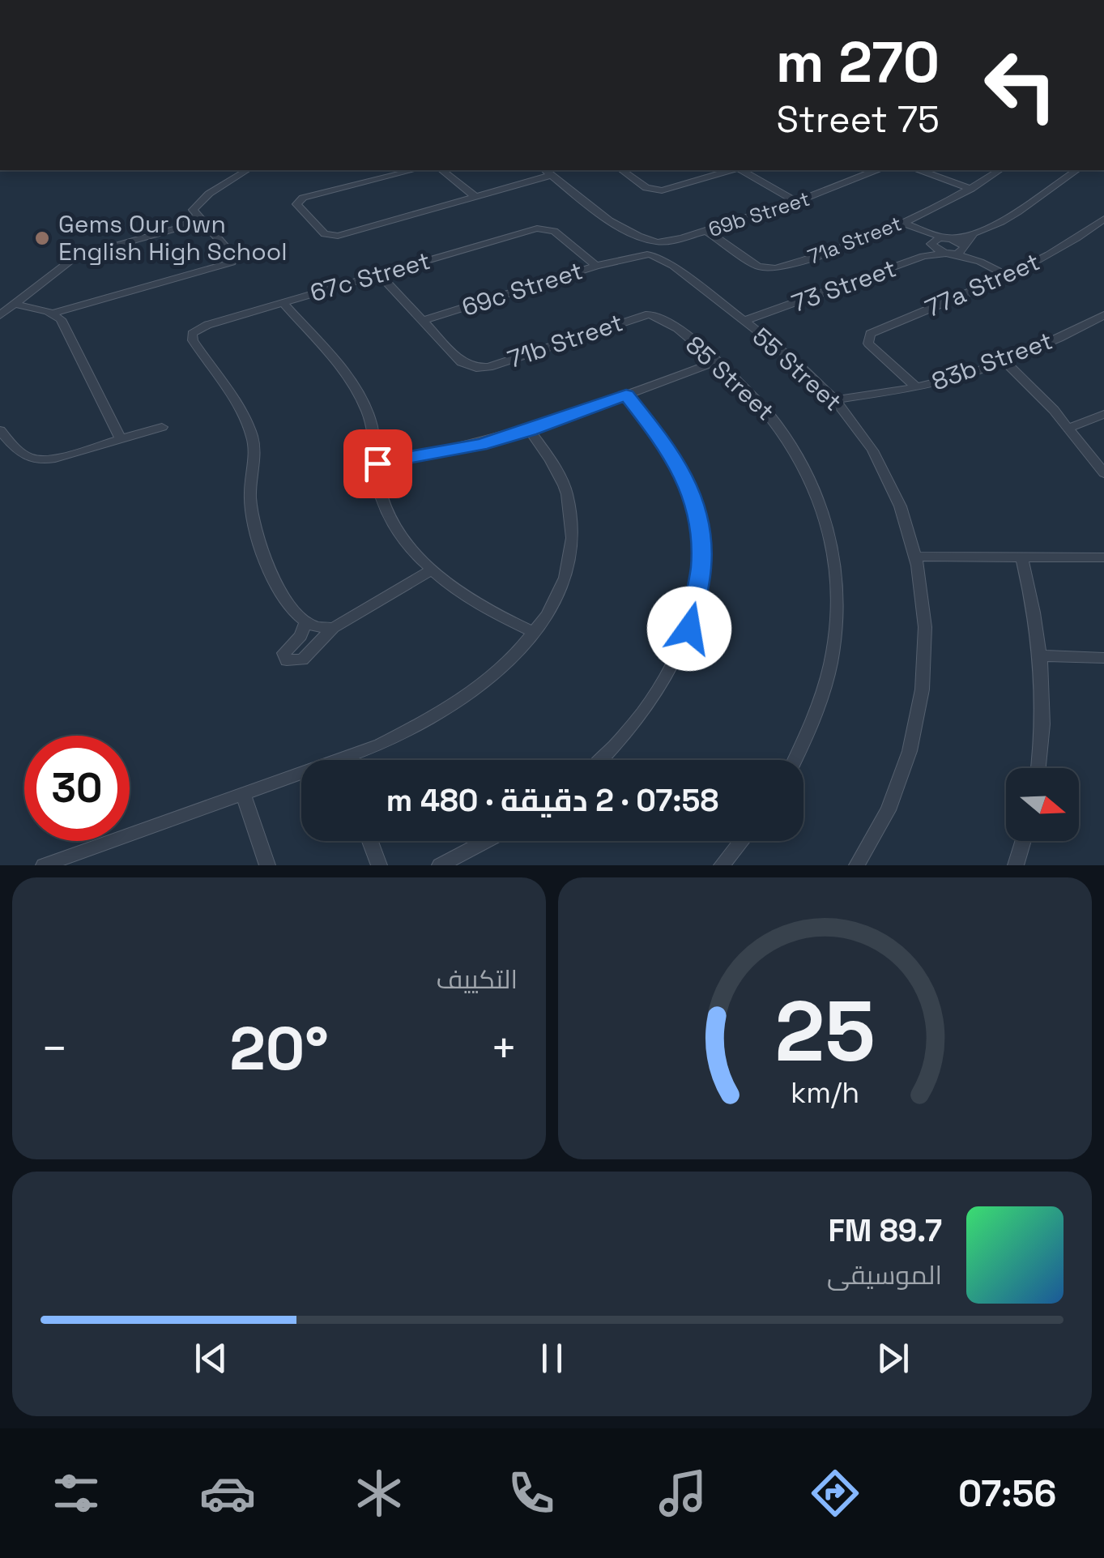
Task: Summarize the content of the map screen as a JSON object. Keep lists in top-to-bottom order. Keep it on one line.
{"streets":{"street":["69b Street","71a Street","67c Street","77a Street","73 Street","69c Street","71b Street","83b Street","55 Street","85 Street"]},"crossings":[["69b Street","71a Street"],["69b Street","55 Street"],["67c Street","69c Street"],["77a Street","83b Street"],["73 Street","55 Street"],["69c Street","71b Street"],["69c Street","55 Street"],["71b Street","85 Street"],["83b Street","55 Street"]],"places":["Gems Our Own English High School"],"north":"right","page":{"turn":["270 m","75 Street"],"limit":"30","trip":"07:58 · 2 دقيقة · 480 m","tile":"التكييف","heat":["−","20°","+"],"song":["89.7 FM","الموسيقى"],"tabs":"07:56","gauge":["25","km/h"]}}
